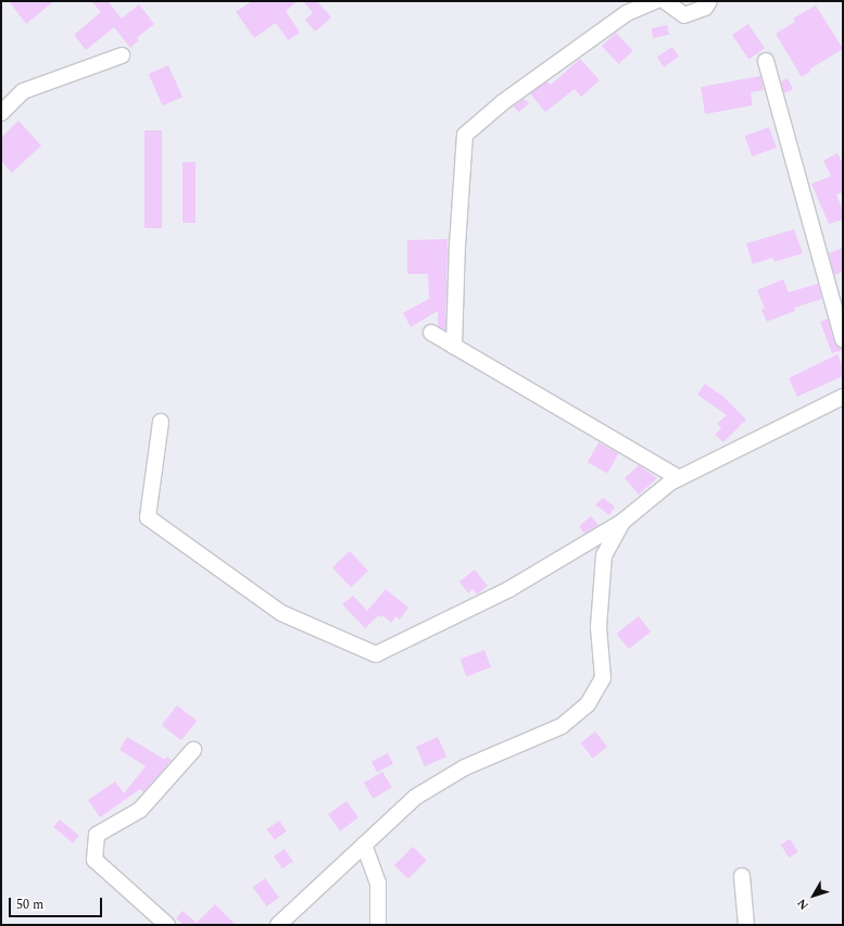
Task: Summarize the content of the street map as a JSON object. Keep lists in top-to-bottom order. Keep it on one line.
{"scale_bar":"50 m","north":"bottom left"}
